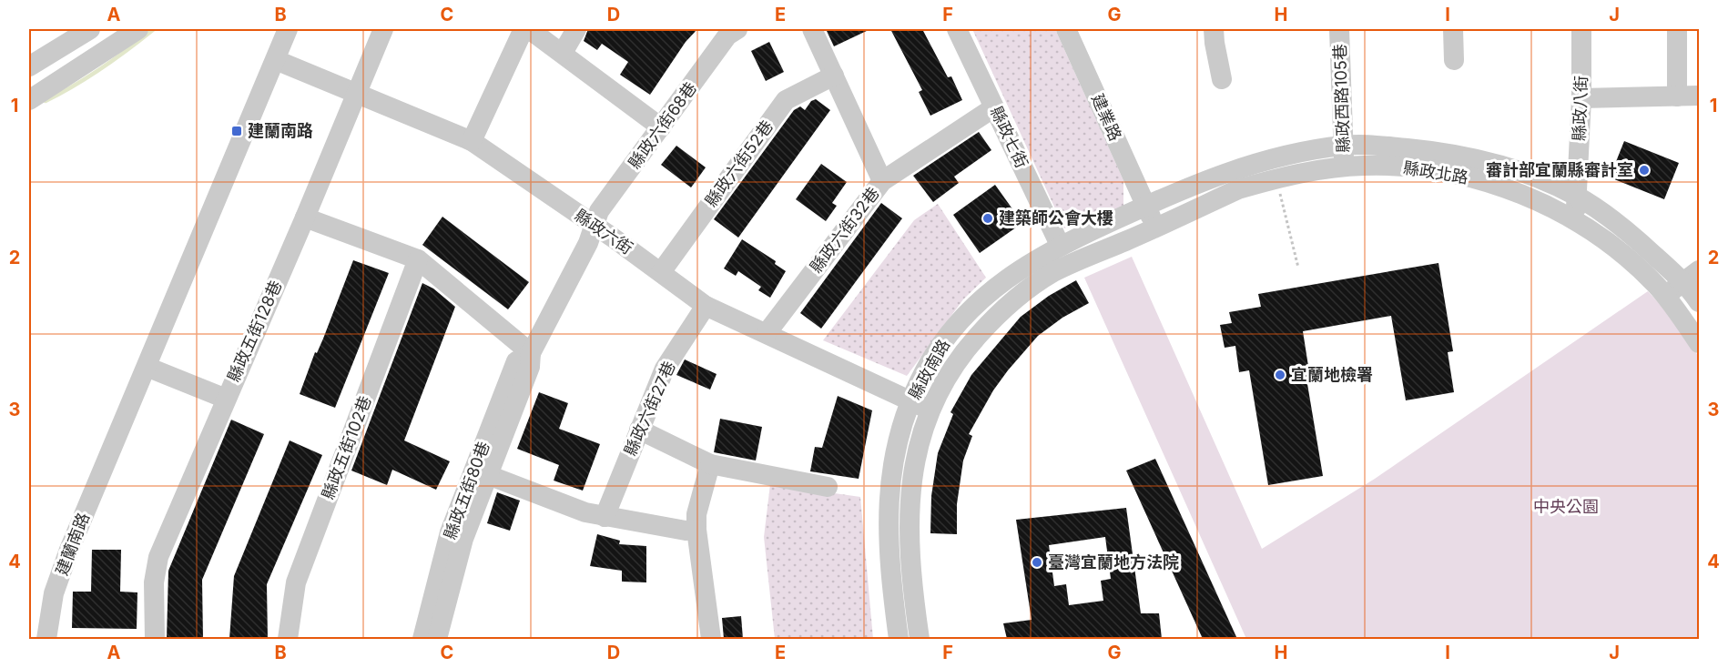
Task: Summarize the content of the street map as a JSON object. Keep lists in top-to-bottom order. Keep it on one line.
{"streets":{"street":["縣政西路105巷","縣政八街","建業路","縣政六街68巷","縣政七街","縣政六街52巷","縣政北路","縣政六街32巷","縣政六街","縣政五街128巷","縣政南路","縣政六街27巷","縣政五街102巷","縣政五街80巷","建蘭南路"]},"crossings":[["縣政西路105巷","縣政北路"],["縣政八街","縣政北路"],["建業路","縣政北路"],["建業路","縣政南路"],["縣政六街68巷","縣政六街"],["縣政六街68巷","縣政五街80巷"],["縣政七街","縣政六街32巷"],["縣政七街","縣政南路"],["縣政六街52巷","縣政六街"],["縣政北路","縣政南路"],["縣政六街32巷","縣政六街"],["縣政六街","縣政五街128巷"],["縣政六街","縣政南路"],["縣政六街","縣政六街27巷"],["縣政六街","縣政五街80巷"],["縣政六街","建蘭南路"]],"parks":["中央公園"],"places":{"transit":["建蘭南路"],"other":["審計部宜蘭縣審計室","建築師公會大樓","宜蘭地檢署","臺灣宜蘭地方法院"]},"grid":{"columns":["A","B","C","D","E","F","G","H","I","J"],"rows":["1","2","3","4"]}}
